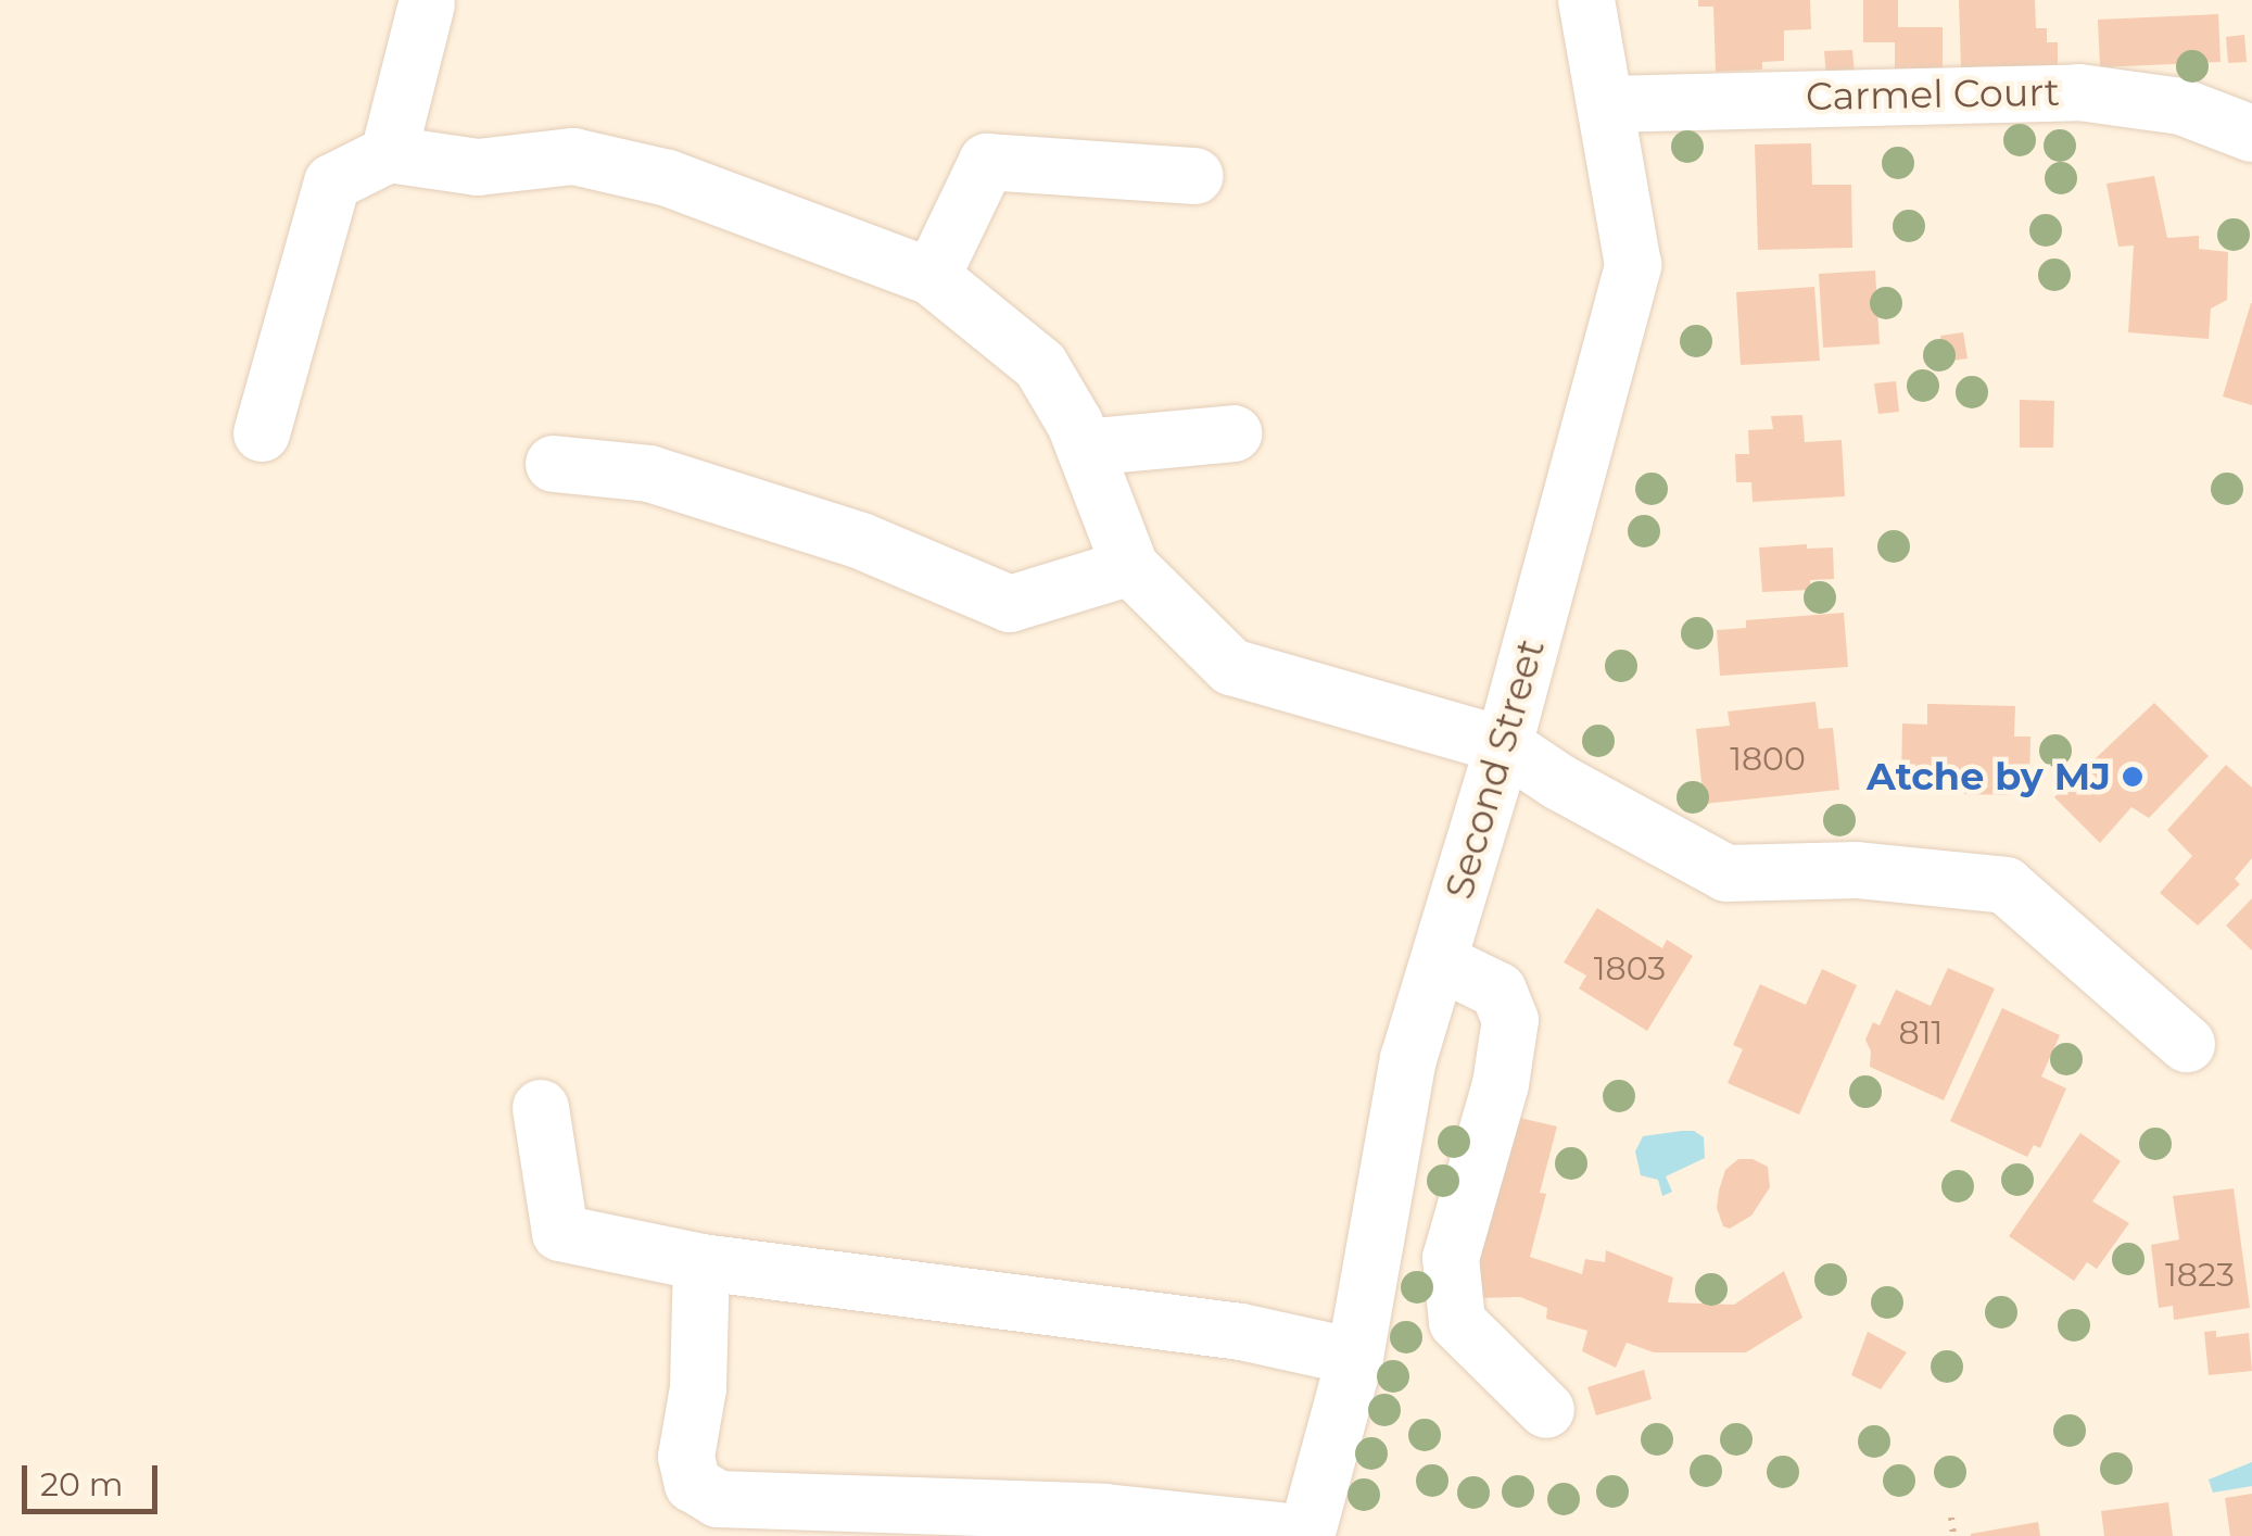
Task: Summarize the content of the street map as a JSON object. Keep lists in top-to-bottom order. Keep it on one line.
{"streets":{"street":["Carmel Court","Second Street"]},"crossings":[["Carmel Court","Second Street"]],"places":["Atche by MJ"],"house_numbers":["1800","1803","811","1823"],"scale_bar":"20 m"}
